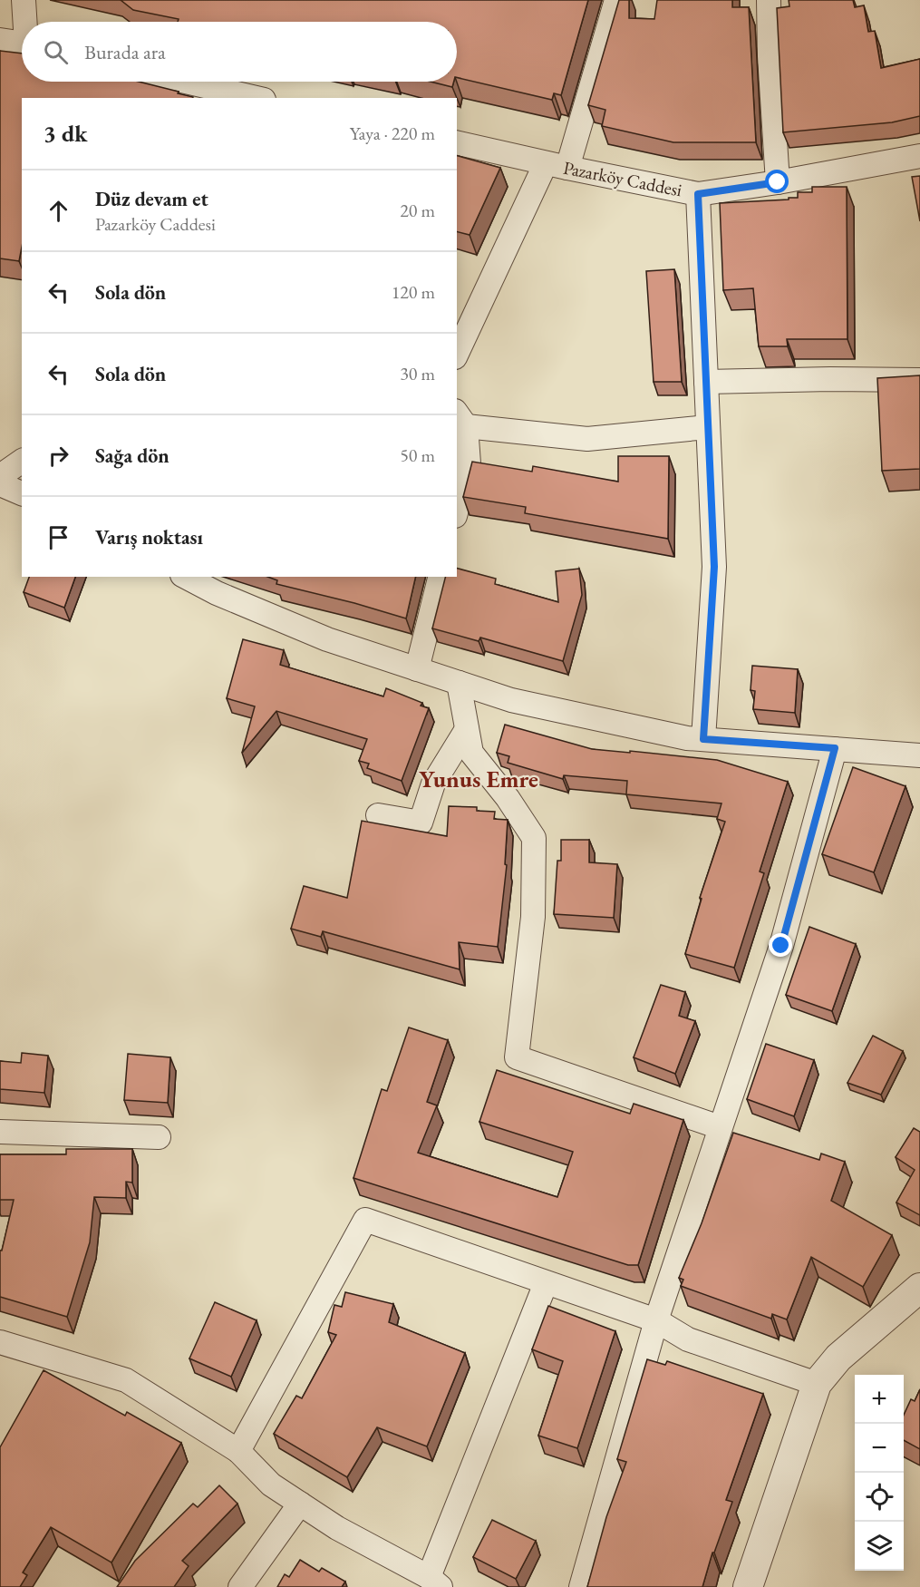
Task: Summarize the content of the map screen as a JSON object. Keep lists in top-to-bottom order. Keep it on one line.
{"streets":{"street":["Pazarköy Caddesi"]},"districts":["Yunus Emre"],"page":{"search":"Burada ara","heading":["3 dk","Yaya · 220 m"],"list":[["Düz devam et","Pazarköy Caddesi","20 m"],["Sola dön","120 m"],["Sola dön","30 m"],["Sağa dön","50 m"],"Varış noktası"],"map_buttons":["+","−"]}}
